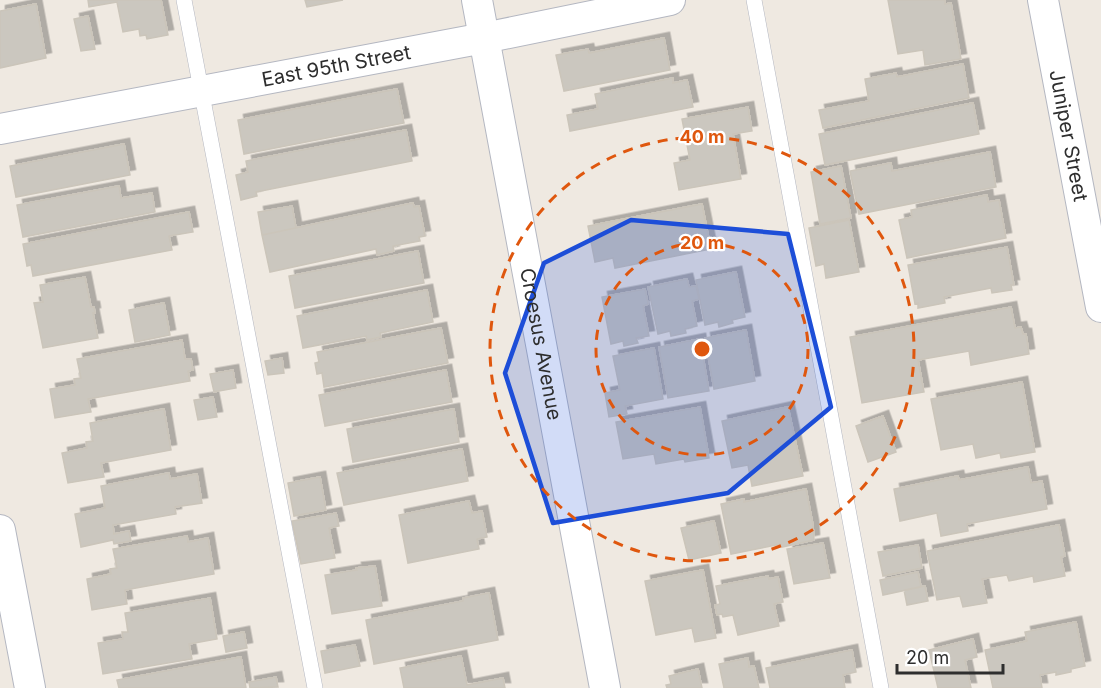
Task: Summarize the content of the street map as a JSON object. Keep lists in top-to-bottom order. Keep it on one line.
{"streets":{"street":["East 95th Street","Juniper Street","Croesus Avenue"]},"crossings":[["East 95th Street","Croesus Avenue"]],"scale_bar":"20 m","rings":["40 m","20 m"]}
